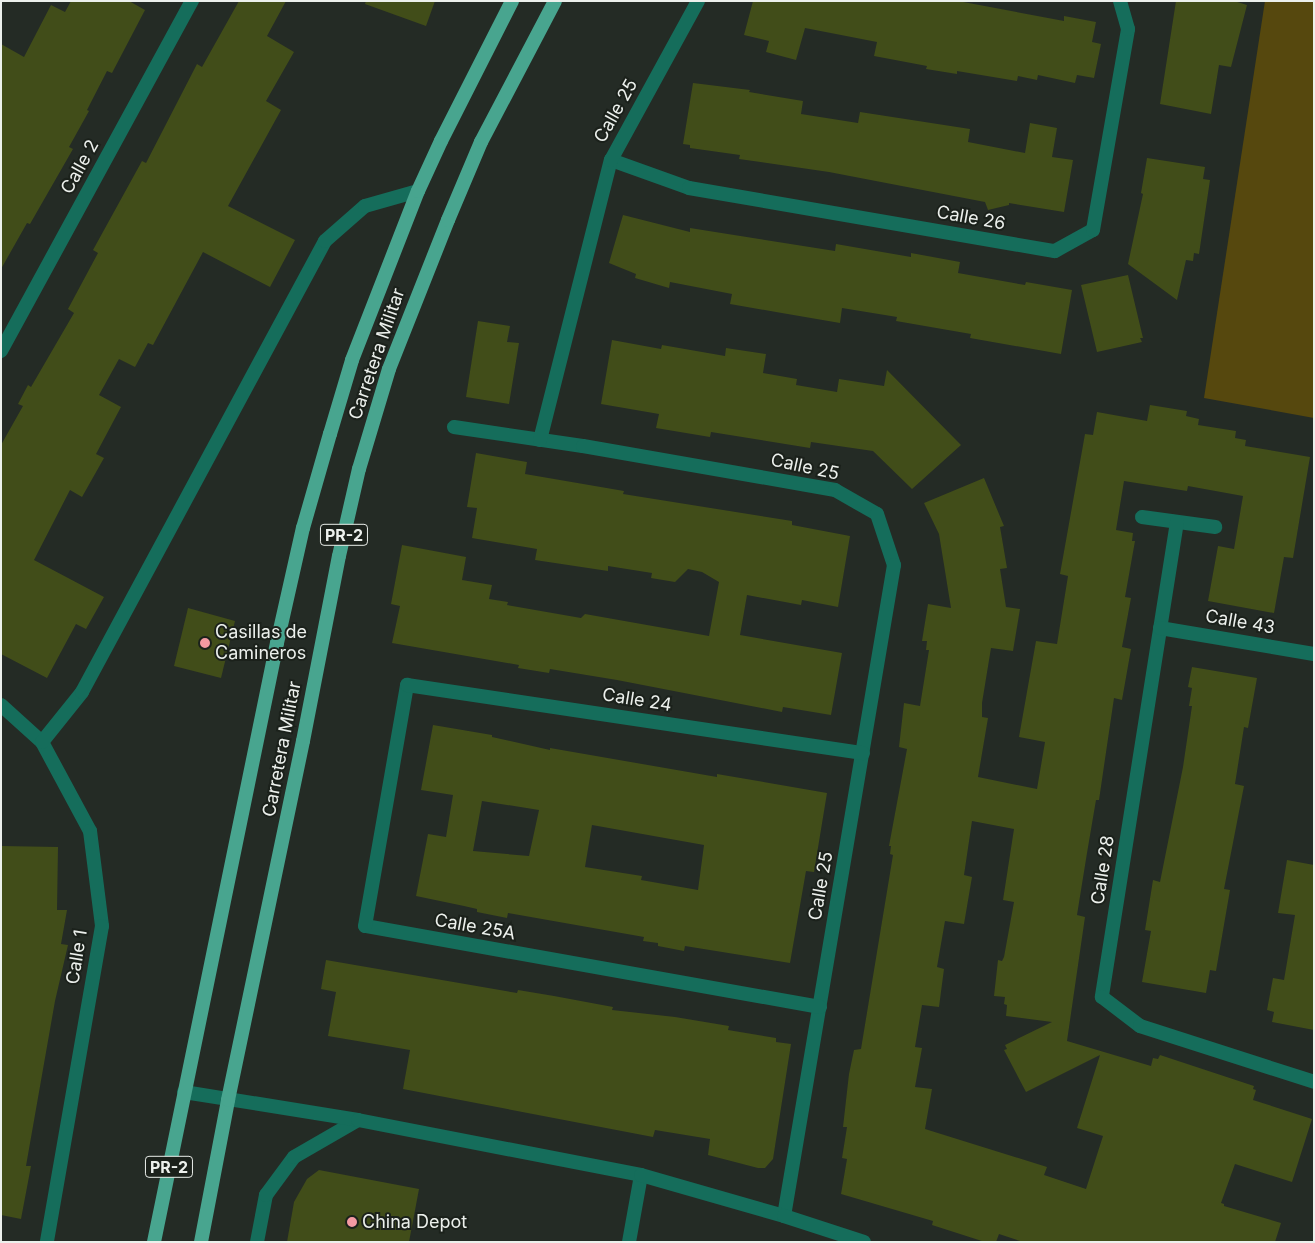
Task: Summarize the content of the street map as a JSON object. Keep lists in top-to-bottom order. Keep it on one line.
{"streets":{"main road":["Carretera Militar","PR-2"],"street":["Calle 25","Calle 2","Calle 26","Calle 43","Calle 24","Calle 28","Calle 25A","Calle 1"]},"crossings":[["Calle 25","Calle 26"],["Calle 25","Calle 24"],["Calle 25","Calle 25A"],["Calle 43","Calle 28"],["Calle 24","Calle 25A"]],"places":["Casillas de Camineros","China Depot"]}
